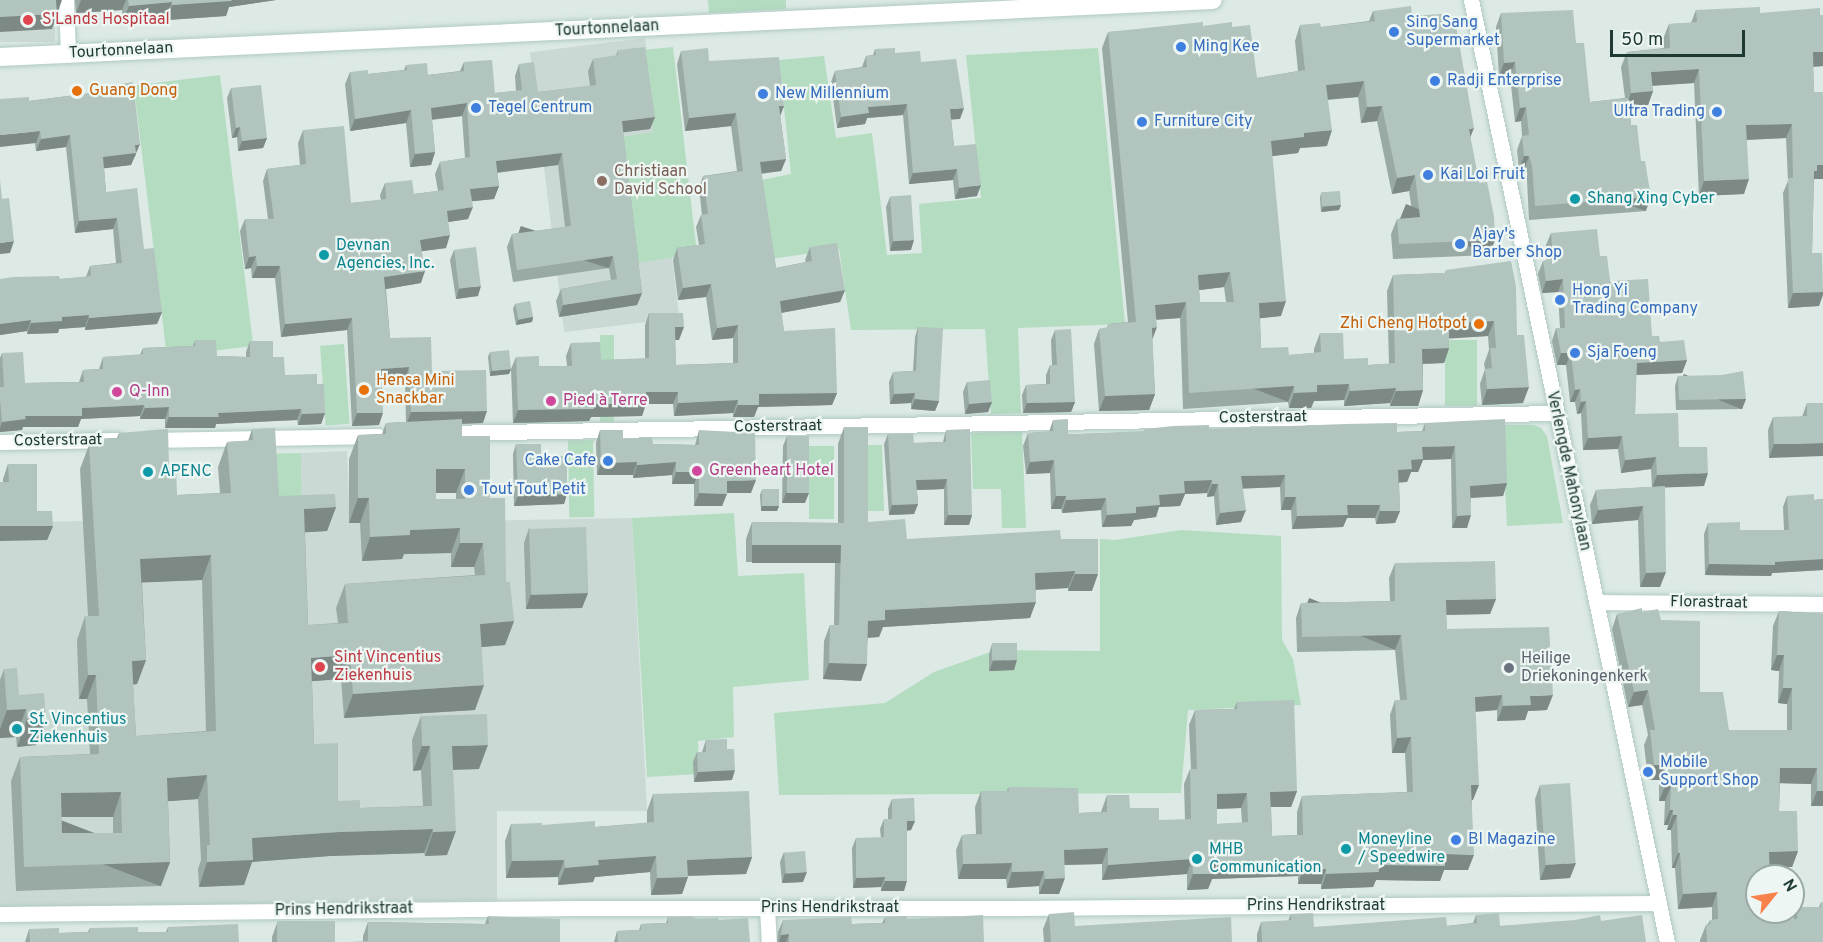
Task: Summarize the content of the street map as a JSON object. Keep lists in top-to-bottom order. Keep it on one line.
{"streets":{"street":["Tourtonnelaan","Costerstraat","Verlengde Mahonylaan","Florastraat","Prins Hendrikstraat"]},"crossings":[["Costerstraat","Verlengde Mahonylaan"],["Verlengde Mahonylaan","Florastraat"],["Verlengde Mahonylaan","Prins Hendrikstraat"]],"places":["S'Lands Hospitaal","Sing Sang Supermarket","Ming Kee","Radji Enterprise","Guang Dong","New Millennium","Tegel Centrum","Ultra Trading","Furniture City","Kai Loi Fruit","Christiaan David School","Shang Xing Cyber","Ajay's Barber Shop","Devnan Agencies, Inc.","Hong Yi Trading Company","Zhi Cheng Hotpot","Sja Foeng","Hensa Mini Snackbar","Q-Inn","Pied à Terre","Cake Cafe","Greenheart Hotel","APENC","Tout Tout Petit","Sint Vincentius Ziekenhuis","Heilige Driekoningenkerk","St. Vincentius Ziekenhuis","Mobile Support Shop","BI Magazine","Moneyline / Speedwire","MHB Communication"],"scale_bar":"50 m","north":"top right"}
